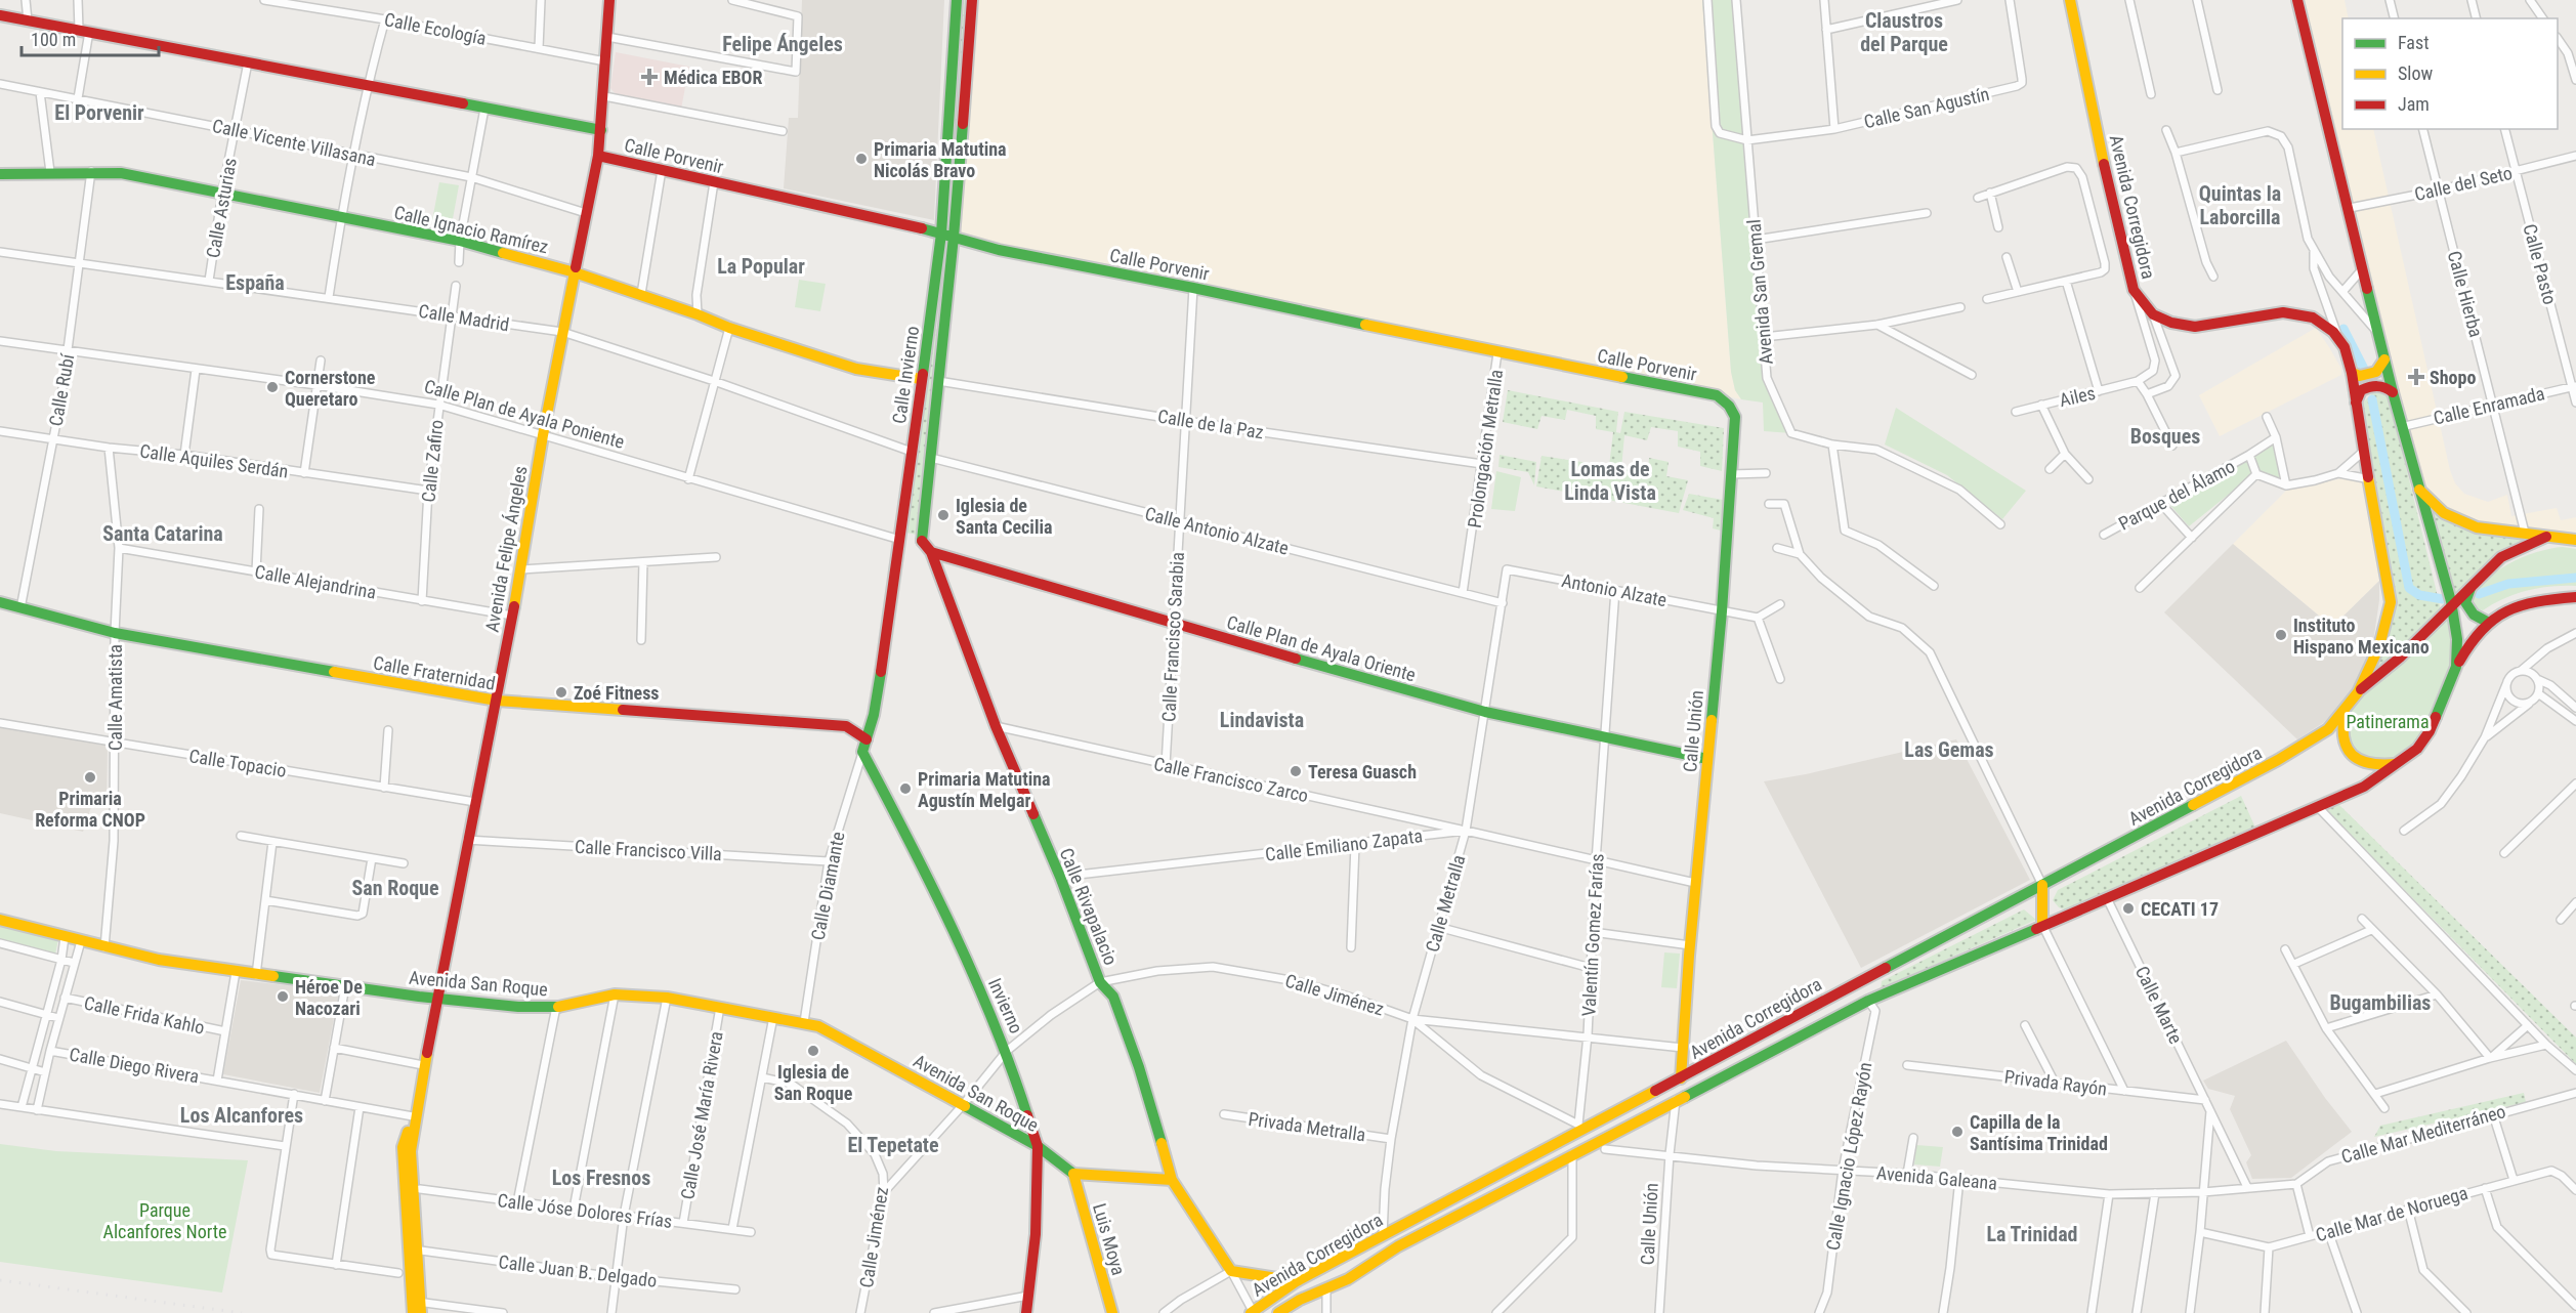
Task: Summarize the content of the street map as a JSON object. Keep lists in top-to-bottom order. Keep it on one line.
{"streets":{"street":["Calle Ecología","Calle San Agustín","Calle Vicente Villasana","Calle Porvenir","Calle del Seto","Avenida Corregidora","Calle Asturias","Calle Ignacio Ramírez","Calle Pasto","Avenida San Gremal","Calle Hierba","Calle Madrid","Calle Invierno","Calle Rubí","Ailes","Calle Enramada","Calle Plan de Ayala Poniente","Calle de la Paz","Prolongación Metralla","Calle Aquiles Serdán","Calle Zafiro","Parque del Álamo","Calle Antonio Alzate","Avenida Felipe Ángeles","Calle Alejandrina","Antonio Alzate","Calle Francisco Sarabia","Calle Plan de Ayala Oriente","Calle Fraternidad","Calle Amatista","Calle Unión","Calle Topacio","Calle Francisco Zarco","Calle Emiliano Zapata","Calle Francisco Villa","Calle Diamante","Calle Metralla","Calle Rivapalacio","Valentín Gomez Farías","Avenida San Roque","Calle Jiménez","Calle Marte","Invierno","Calle Frida Kahlo","Calle Diego Rivera","Privada Rayón","Calle José María Rivera","Privada Metralla","Calle Mar Mediterráneo","Calle Ignacio López Rayón","Avenida Galeana","Calle Jóse Dolores Frías","Calle Mar de Noruega","Luis Moya","Calle Juan B. Delgado"]},"crossings":[["Calle Ecología","Avenida Felipe Ángeles"],["Calle San Agustín","Avenida San Gremal"],["Calle Vicente Villasana","Calle Asturias"],["Calle Vicente Villasana","Avenida Felipe Ángeles"],["Calle Porvenir","Calle Asturias"],["Calle Porvenir","Calle Invierno"],["Calle Porvenir","Prolongación Metralla"],["Calle Porvenir","Avenida Felipe Ángeles"],["Calle Porvenir","Calle Francisco Sarabia"],["Calle Porvenir","Calle Unión"],["Calle del Seto","Avenida Corregidora"],["Calle del Seto","Calle Pasto"],["Calle del Seto","Calle Hierba"],["Avenida Corregidora","Calle Enramada"],["Avenida Corregidora","Calle Unión"],["Avenida Corregidora","Calle Metralla"],["Avenida Corregidora","Valentín Gomez Farías"],["Avenida Corregidora","Calle Marte"],["Avenida Corregidora","Calle Ignacio López Rayón"],["Calle Asturias","Calle Ignacio Ramírez"],["Calle Asturias","Calle Madrid"],["Calle Ignacio Ramírez","Calle Invierno"],["Calle Ignacio Ramírez","Calle Rubí"],["Calle Ignacio Ramírez","Avenida Felipe Ángeles"],["Calle Pasto","Calle Enramada"],["Calle Hierba","Calle Enramada"],["Calle Madrid","Calle Invierno"],["Calle Madrid","Calle Rubí"],["Calle Madrid","Calle Zafiro"],["Calle Madrid","Avenida Felipe Ángeles"],["Calle Invierno","Calle Plan de Ayala Poniente"],["Calle Invierno","Calle de la Paz"],["Calle Invierno","Calle Antonio Alzate"],["Calle Invierno","Calle Fraternidad"],["Calle Invierno","Calle Diamante"],["Calle Invierno","Calle Rivapalacio"],["Calle Invierno","Invierno"],["Calle Rubí","Calle Plan de Ayala Poniente"],["Calle Rubí","Calle Aquiles Serdán"],["Calle Rubí","Calle Fraternidad"],["Calle Plan de Ayala Poniente","Calle Zafiro"],["Calle Plan de Ayala Poniente","Avenida Felipe Ángeles"],["Calle Plan de Ayala Poniente","Calle Rivapalacio"],["Calle de la Paz","Prolongación Metralla"],["Calle de la Paz","Calle Francisco Sarabia"],["Prolongación Metralla","Calle Antonio Alzate"],["Calle Aquiles Serdán","Calle Zafiro"],["Calle Aquiles Serdán","Calle Amatista"],["Calle Zafiro","Calle Alejandrina"],["Calle Antonio Alzate","Calle Francisco Sarabia"],["Calle Antonio Alzate","Calle Metralla"],["Avenida Felipe Ángeles","Calle Alejandrina"],["Avenida Felipe Ángeles","Calle Fraternidad"],["Avenida Felipe Ángeles","Calle Topacio"],["Avenida Felipe Ángeles","Calle Francisco Villa"],["Avenida Felipe Ángeles","Avenida San Roque"],["Avenida Felipe Ángeles","Calle Diego Rivera"],["Calle Alejandrina","Calle Amatista"],["Antonio Alzate","Calle Unión"],["Antonio Alzate","Calle Metralla"],["Antonio Alzate","Valentín Gomez Farías"],["Calle Francisco Sarabia","Calle Plan de Ayala Oriente"],["Calle Francisco Sarabia","Calle Francisco Zarco"],["Calle Plan de Ayala Oriente","Calle Unión"],["Calle Plan de Ayala Oriente","Calle Metralla"],["Calle Plan de Ayala Oriente","Calle Rivapalacio"],["Calle Plan de Ayala Oriente","Valentín Gomez Farías"],["Calle Fraternidad","Calle Amatista"],["Calle Amatista","Calle Topacio"],["Calle Amatista","Avenida San Roque"],["Calle Unión","Calle Emiliano Zapata"],["Calle Unión","Calle Jiménez"],["Calle Unión","Avenida Galeana"],["Calle Francisco Zarco","Calle Emiliano Zapata"],["Calle Francisco Zarco","Calle Metralla"],["Calle Francisco Zarco","Calle Rivapalacio"],["Calle Emiliano Zapata","Calle Metralla"],["Calle Emiliano Zapata","Calle Rivapalacio"],["Calle Emiliano Zapata","Valentín Gomez Farías"],["Calle Francisco Villa","Calle Diamante"],["Calle Diamante","Avenida San Roque"],["Calle Diamante","Invierno"],["Calle Metralla","Calle Jiménez"],["Calle Metralla","Privada Metralla"],["Calle Rivapalacio","Calle Jiménez"],["Valentín Gomez Farías","Calle Jiménez"],["Avenida San Roque","Calle Jiménez"],["Avenida San Roque","Invierno"],["Avenida San Roque","Calle Diego Rivera"],["Avenida San Roque","Calle José María Rivera"],["Avenida San Roque","Luis Moya"],["Calle Jiménez","Invierno"],["Calle Marte","Privada Rayón"],["Calle Marte","Avenida Galeana"],["Calle Marte","Calle Mar de Noruega"],["Calle Frida Kahlo","Calle Diego Rivera"],["Calle José María Rivera","Calle Jóse Dolores Frías"],["Calle Ignacio López Rayón","Avenida Galeana"]],"districts":["Claustros del Parque","Felipe Ángeles","El Porvenir","Quintas la Laborcilla","La Popular","España","Bosques","Lomas de Linda Vista","Santa Catarina","Lindavista","Las Gemas","San Roque","Bugambilias","Los Alcanfores","El Tepetate","Los Fresnos","La Trinidad"],"parks":["Patinerama","Parque Alcanfores Norte"],"places":{"health":["Médica EBOR","Shopo"],"other":["Primaria Matutina Nicolás Bravo","Cornerstone Queretaro","Iglesia de Santa Cecilia","Instituto Hispano Mexicano","Zoé Fitness","Teresa Guasch","Primaria Reforma CNOP","Primaria Matutina Agustín Melgar","CECATI 17","Héroe De Nacozari","Iglesia de San Roque","Capilla de la Santísima Trinidad"]},"legend":["Fast","Slow","Jam"],"scale_bar":"100 m"}
